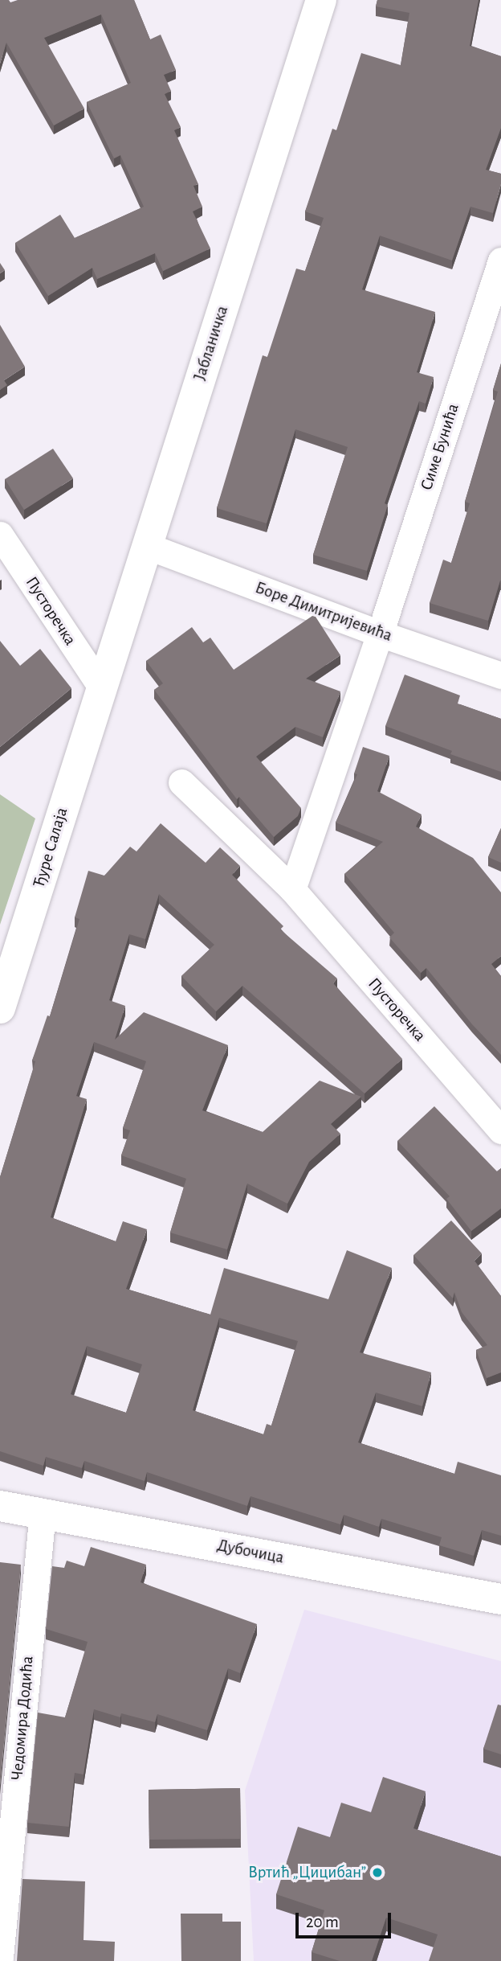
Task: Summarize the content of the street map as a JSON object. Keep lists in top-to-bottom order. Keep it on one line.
{"streets":{"street":["Јабланичка","Симе Бунића","Пусторечка","Боре Димитријевића","Ђуре Салаја","Дубочица","Чедомира Додића"]},"crossings":[["Јабланичка","Пусторечка"],["Јабланичка","Боре Димитријевића"],["Јабланичка","Ђуре Салаја"],["Симе Бунића","Боре Димитријевића"],["Пусторечка","Ђуре Салаја"],["Дубочица","Чедомира Додића"]],"places":["Вртић „Цицибан”"],"scale_bar":"20 m"}
